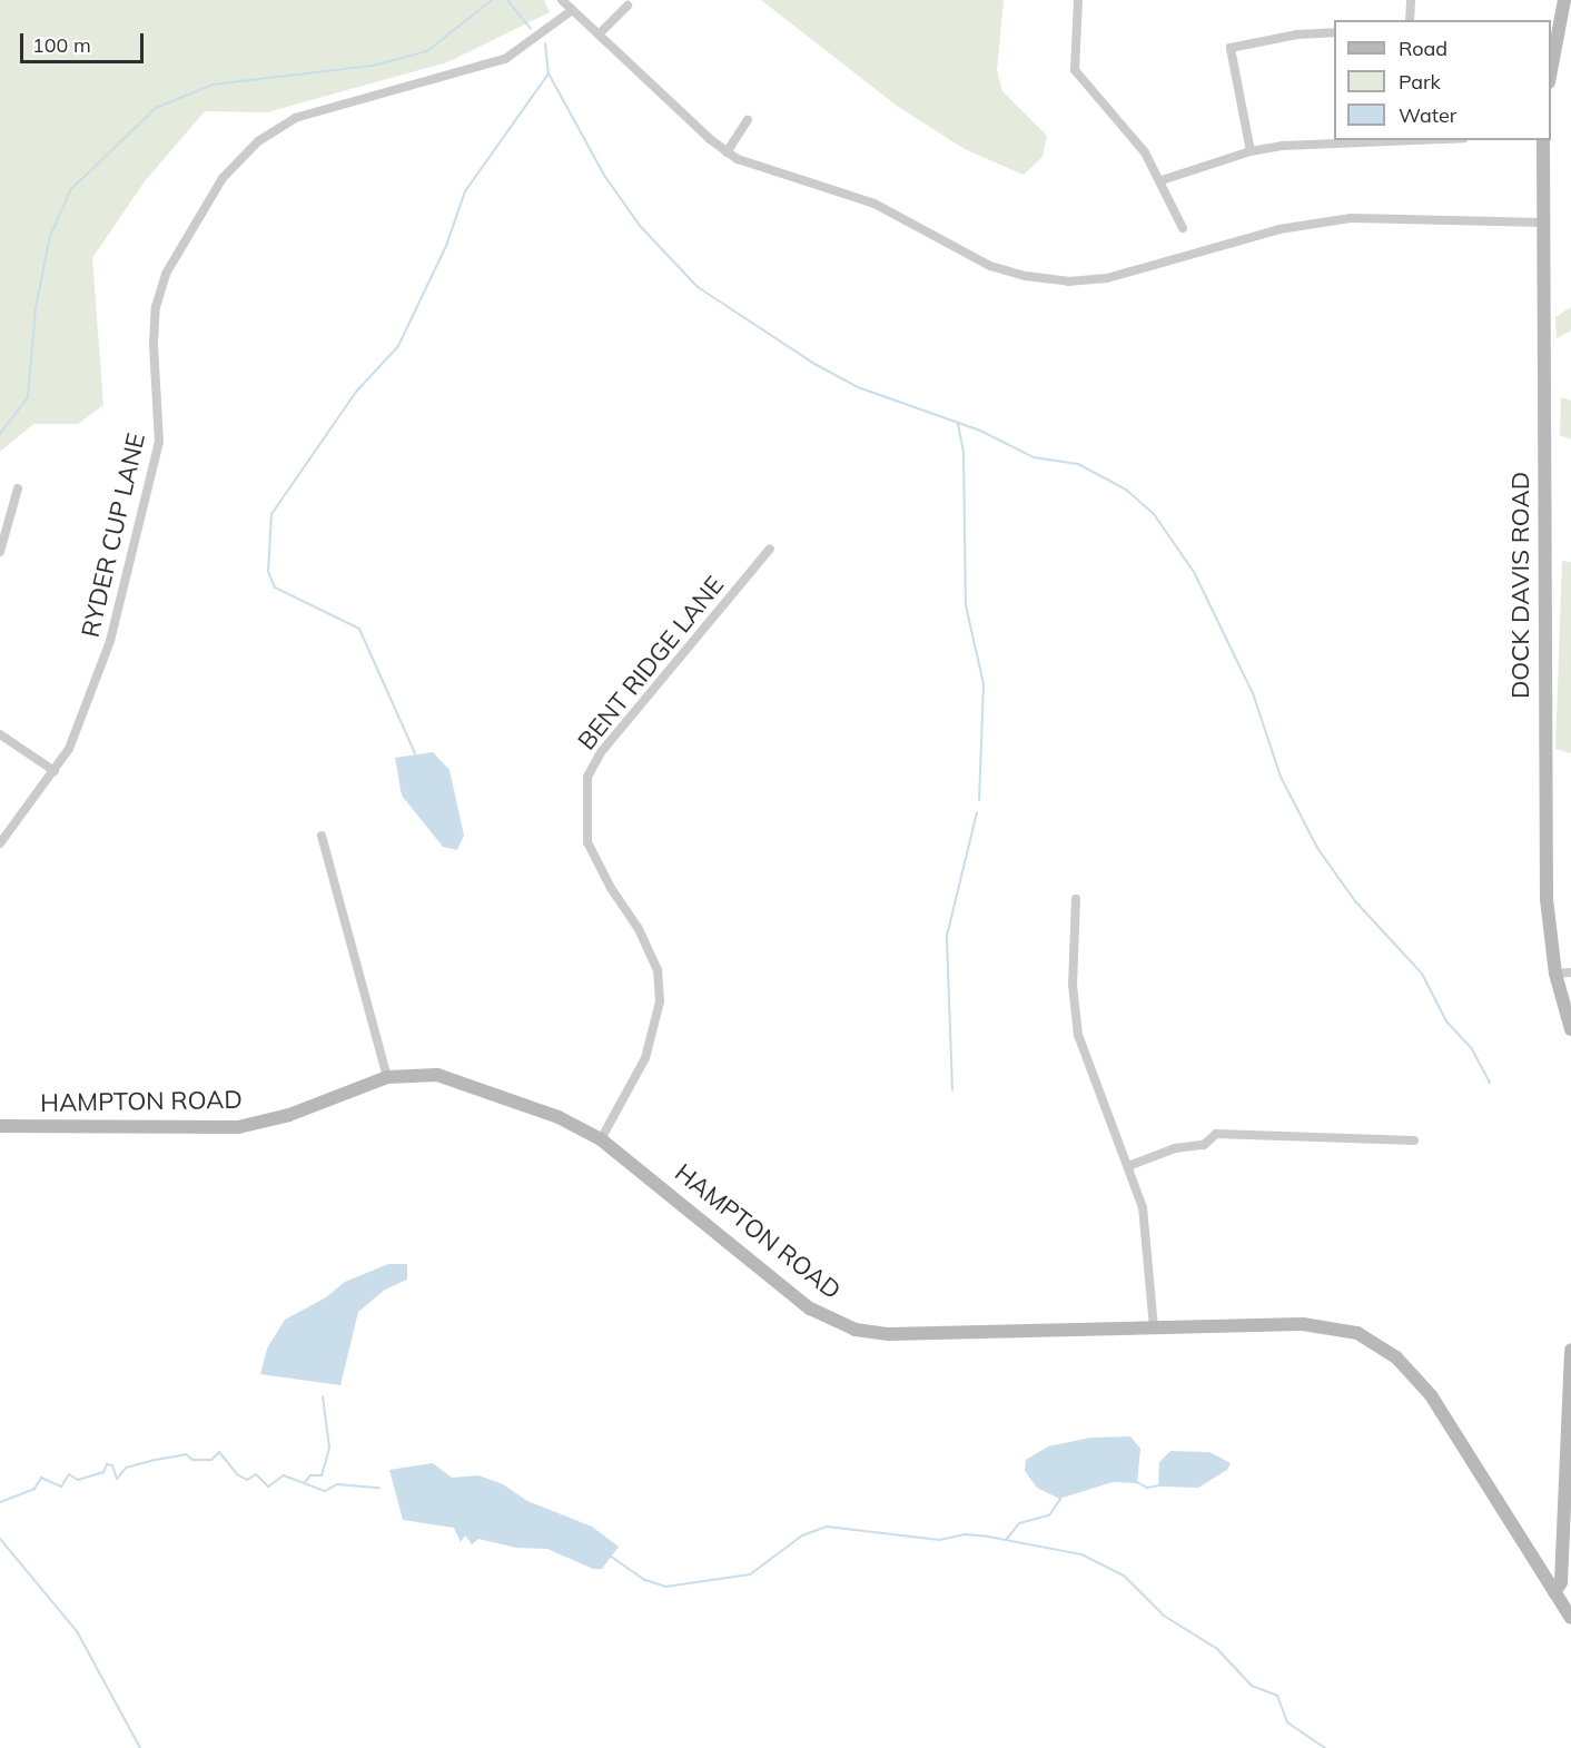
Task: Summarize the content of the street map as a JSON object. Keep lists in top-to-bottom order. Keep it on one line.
{"streets":{"main road":["DOCK DAVIS ROAD","HAMPTON ROAD"],"street":["RYDER CUP LANE","BENT RIDGE LANE"]},"crossings":[["BENT RIDGE LANE","HAMPTON ROAD"]],"legend":["Road","Park","Water"],"scale_bar":"100 m"}
